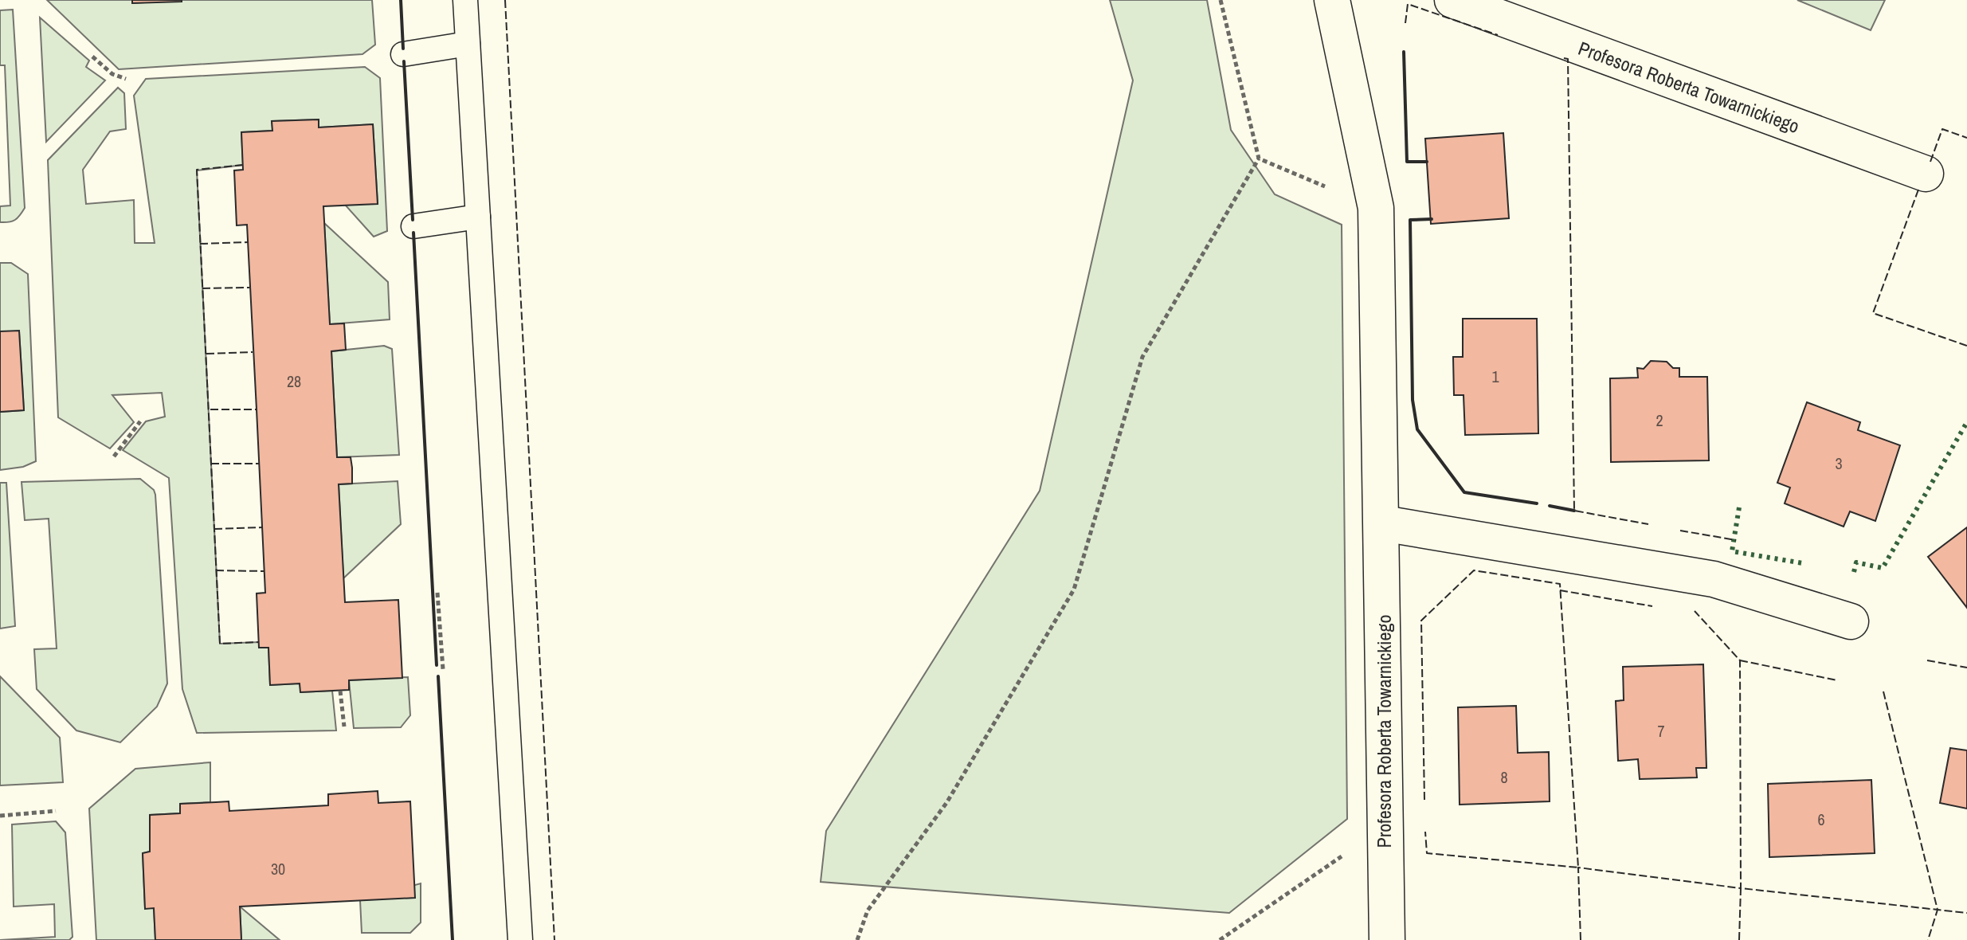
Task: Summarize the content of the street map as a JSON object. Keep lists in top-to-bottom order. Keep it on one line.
{"streets":{"street":["Profesora Roberta Towarnickiego"]},"house_numbers":["1","28","2","3","7","8","6","30"]}
